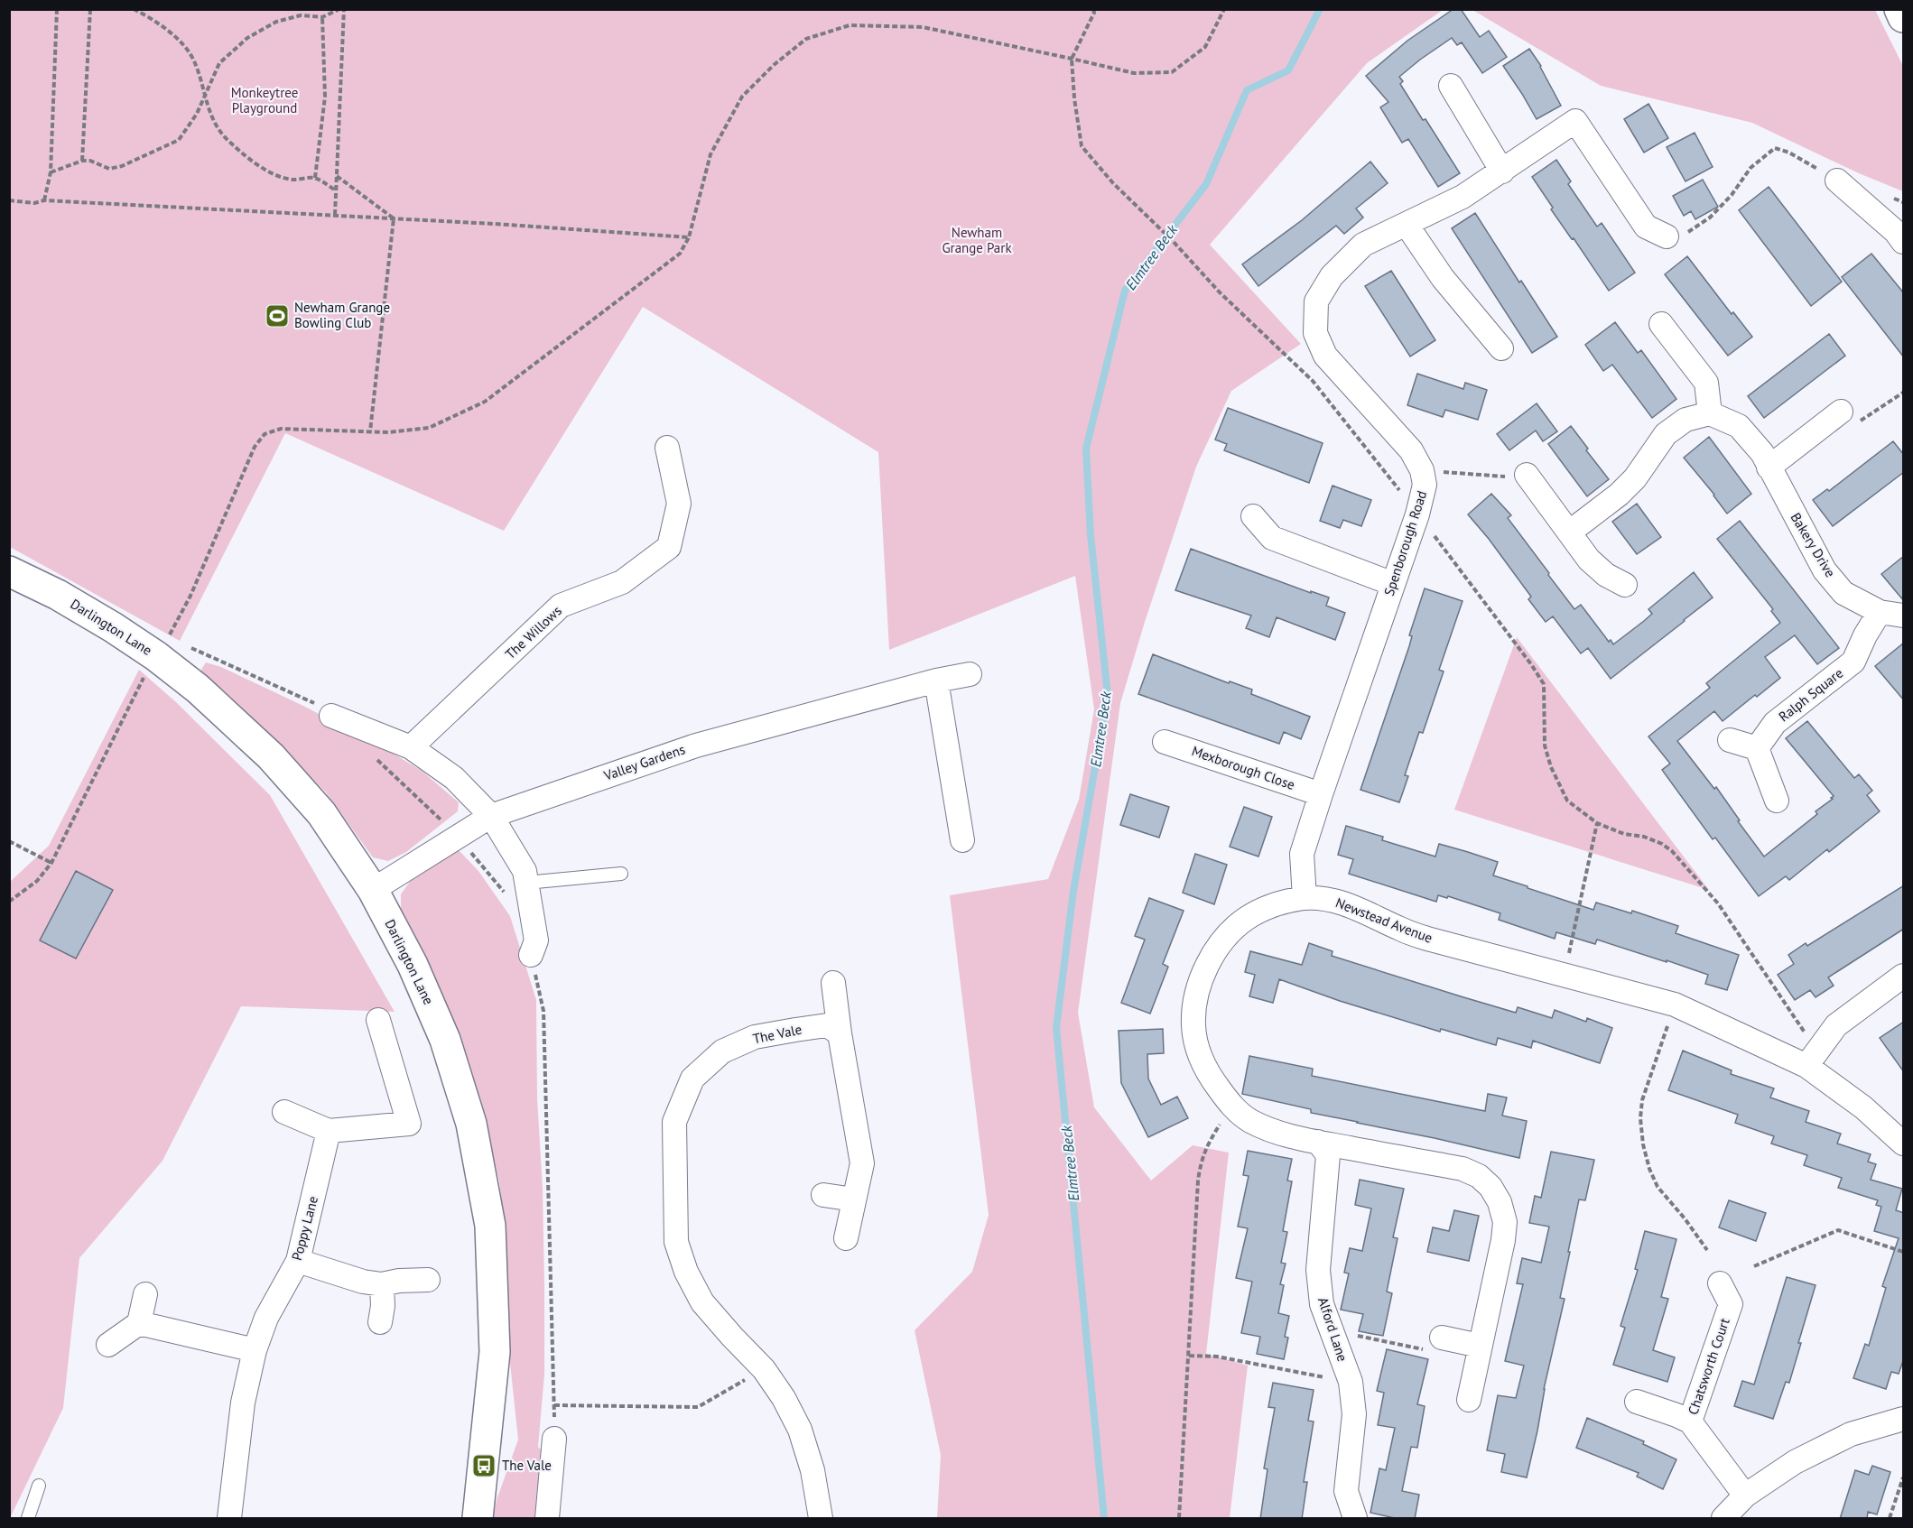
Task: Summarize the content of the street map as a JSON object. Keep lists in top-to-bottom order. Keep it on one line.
{"streets":{"street":["Spenborough Road","Bakery Drive","Darlington Lane","The Willows","Ralph Square","Valley Gardens","Mexborough Close","Newstead Avenue","The Vale","Poppy Lane","Alford Lane","Chatsworth Court"]},"crossings":[["Spenborough Road","Mexborough Close"],["Spenborough Road","Newstead Avenue"],["Bakery Drive","Ralph Square"],["Darlington Lane","Valley Gardens"],["Newstead Avenue","Alford Lane"]],"water":["Elmtree Beck"],"parks":["Monkeytree Playground","Newham Grange Park"],"places":{"sports":["Newham Grange Bowling Club"],"bus stop":["The Vale"]}}
